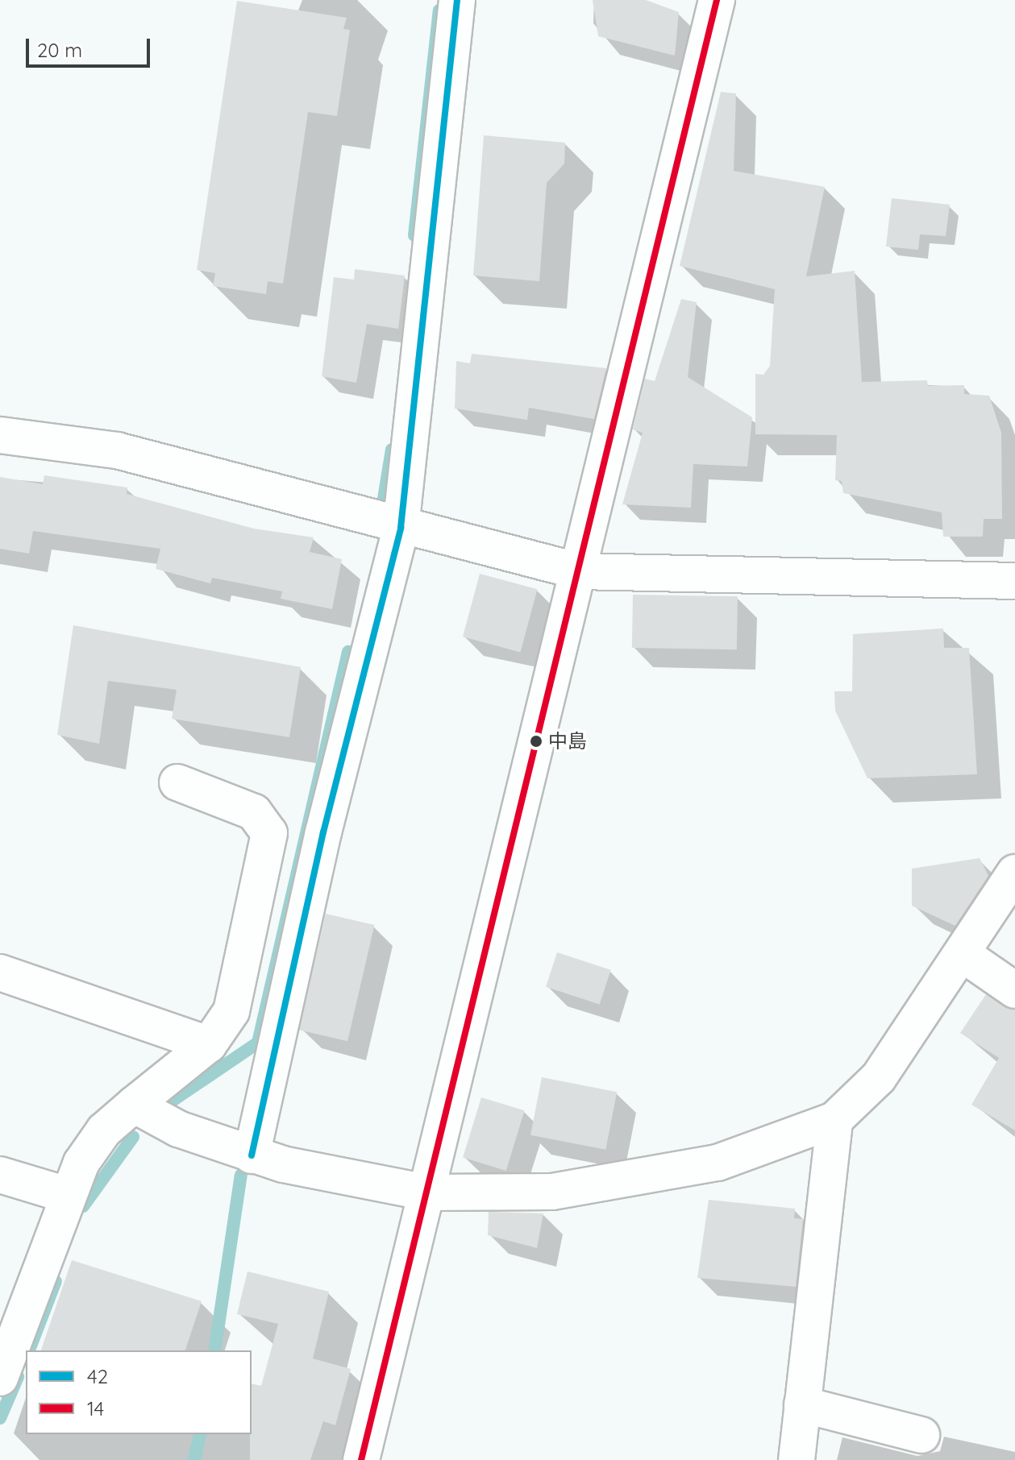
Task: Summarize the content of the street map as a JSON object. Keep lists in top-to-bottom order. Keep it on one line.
{"places":["中島"],"lines":["transit line 42","transit line 14"],"legend":["42","14"],"scale_bar":"20 m"}
